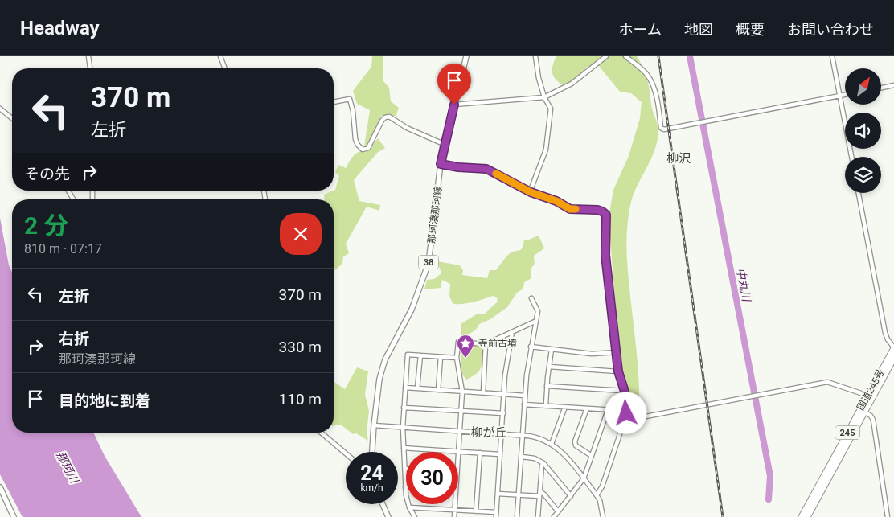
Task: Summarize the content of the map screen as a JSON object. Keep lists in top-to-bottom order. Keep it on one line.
{"streets":{"highway":["国道245号","245"],"main road":["那珂湊那珂線","38"]},"districts":["柳沢","柳が丘"],"water":["中丸川","那珂川"],"places":{"place":["寺前古墳"]},"north":"top right","page":{"header":"Headway","nav":["ホーム","地図","概要","お問い合わせ"],"turn":["370 m","左折"],"then":"その先","heading":["2 分","810 m · 07:17"],"list":[{"name":"左折","value":"370 m"},{"name":"右折","note":"那珂湊那珂線","value":"330 m"},{"name":"目的地に到着","value":"110 m"}],"speed":"24 km/h","limit":"30"}}
